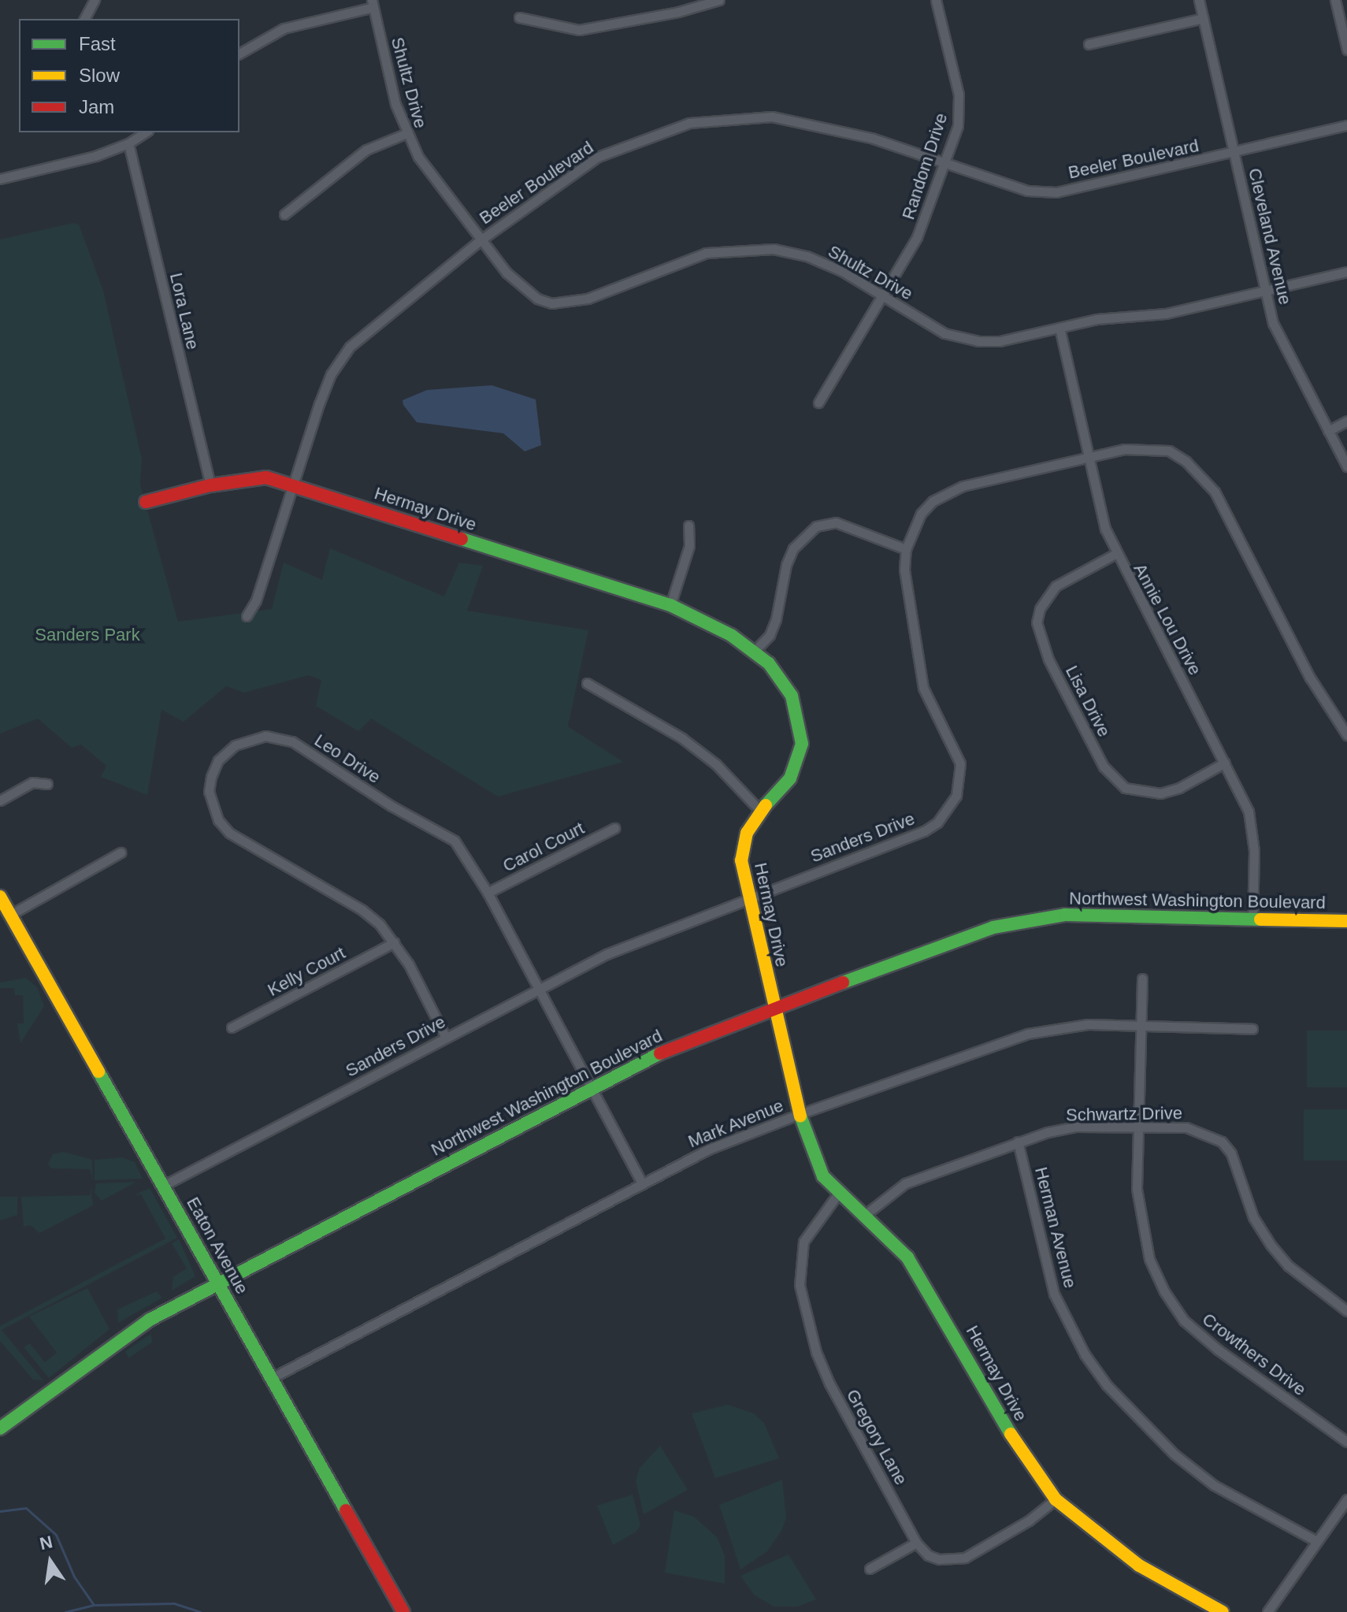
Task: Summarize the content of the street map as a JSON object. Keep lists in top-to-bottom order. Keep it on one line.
{"streets":{"street":["Shultz Drive","Beeler Boulevard","Random Drive","Cleveland Avenue","Lora Lane","Hermay Drive","Annie Lou Drive","Lisa Drive","Leo Drive","Sanders Drive","Carol Court","Northwest Washington Boulevard","Kelly Court","Schwartz Drive","Mark Avenue","Herman Avenue","Eaton Avenue","Crowthers Drive","Gregory Lane"]},"crossings":[["Shultz Drive","Beeler Boulevard"],["Shultz Drive","Random Drive"],["Shultz Drive","Cleveland Avenue"],["Shultz Drive","Annie Lou Drive"],["Beeler Boulevard","Random Drive"],["Beeler Boulevard","Cleveland Avenue"],["Beeler Boulevard","Hermay Drive"],["Lora Lane","Hermay Drive"],["Hermay Drive","Sanders Drive"],["Hermay Drive","Northwest Washington Boulevard"],["Hermay Drive","Schwartz Drive"],["Hermay Drive","Mark Avenue"],["Hermay Drive","Gregory Lane"],["Annie Lou Drive","Lisa Drive"],["Annie Lou Drive","Sanders Drive"],["Annie Lou Drive","Northwest Washington Boulevard"],["Leo Drive","Sanders Drive"],["Leo Drive","Carol Court"],["Leo Drive","Northwest Washington Boulevard"],["Leo Drive","Kelly Court"],["Leo Drive","Mark Avenue"],["Sanders Drive","Eaton Avenue"],["Northwest Washington Boulevard","Eaton Avenue"],["Schwartz Drive","Herman Avenue"],["Schwartz Drive","Crowthers Drive"],["Mark Avenue","Eaton Avenue"],["Mark Avenue","Crowthers Drive"]],"parks":["Sanders Park"],"legend":["Fast","Slow","Jam"],"north":"top"}
